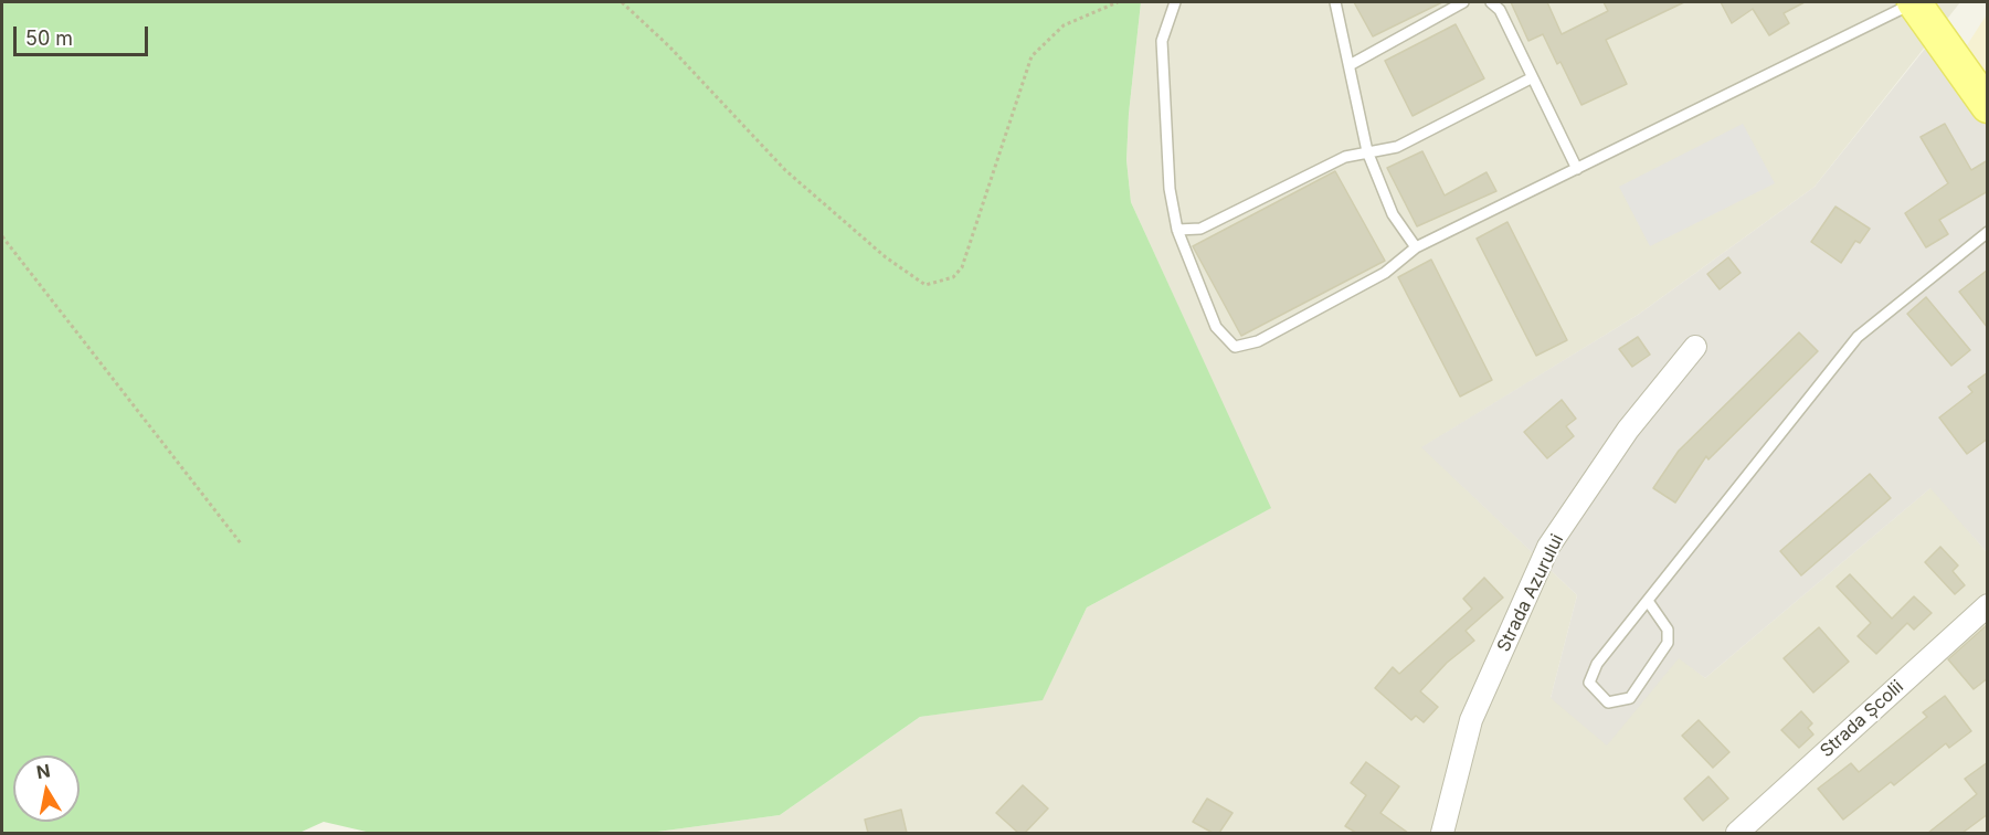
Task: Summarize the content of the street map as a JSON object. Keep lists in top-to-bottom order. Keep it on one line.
{"streets":{"street":["Strada Azurului","Strada Școlii"]},"scale_bar":"50 m","north":"top"}
